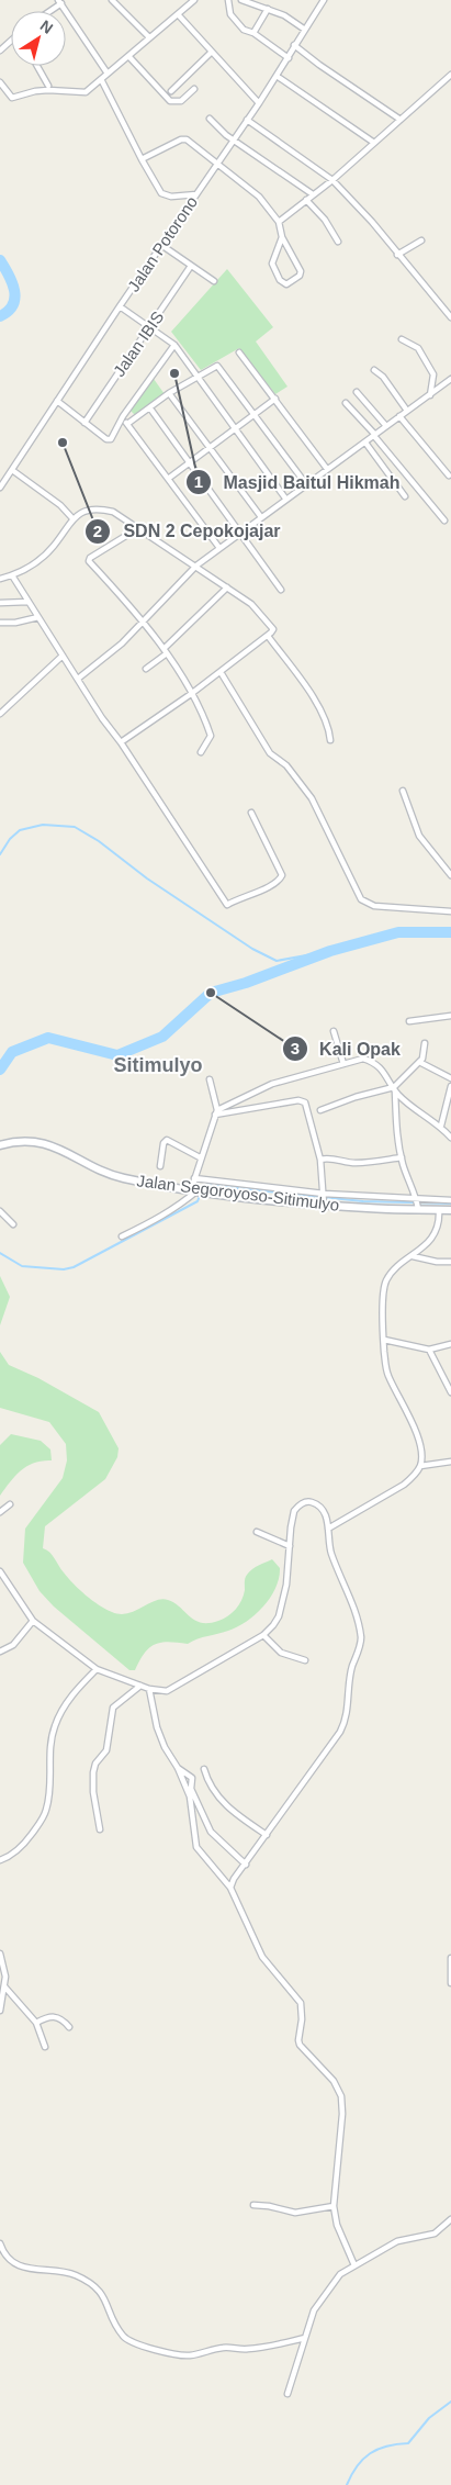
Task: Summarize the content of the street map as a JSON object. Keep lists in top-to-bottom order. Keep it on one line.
{"streets":{"main road":["Jalan Segoroyoso-Sitimulyo"],"street":["Jalan Potorono","Jalan IBIS"]},"districts":["Sitimulyo"],"places":["Masjid Baitul Hikmah","SDN 2 Cepokojajar","Kali Opak"],"north":"top right"}
